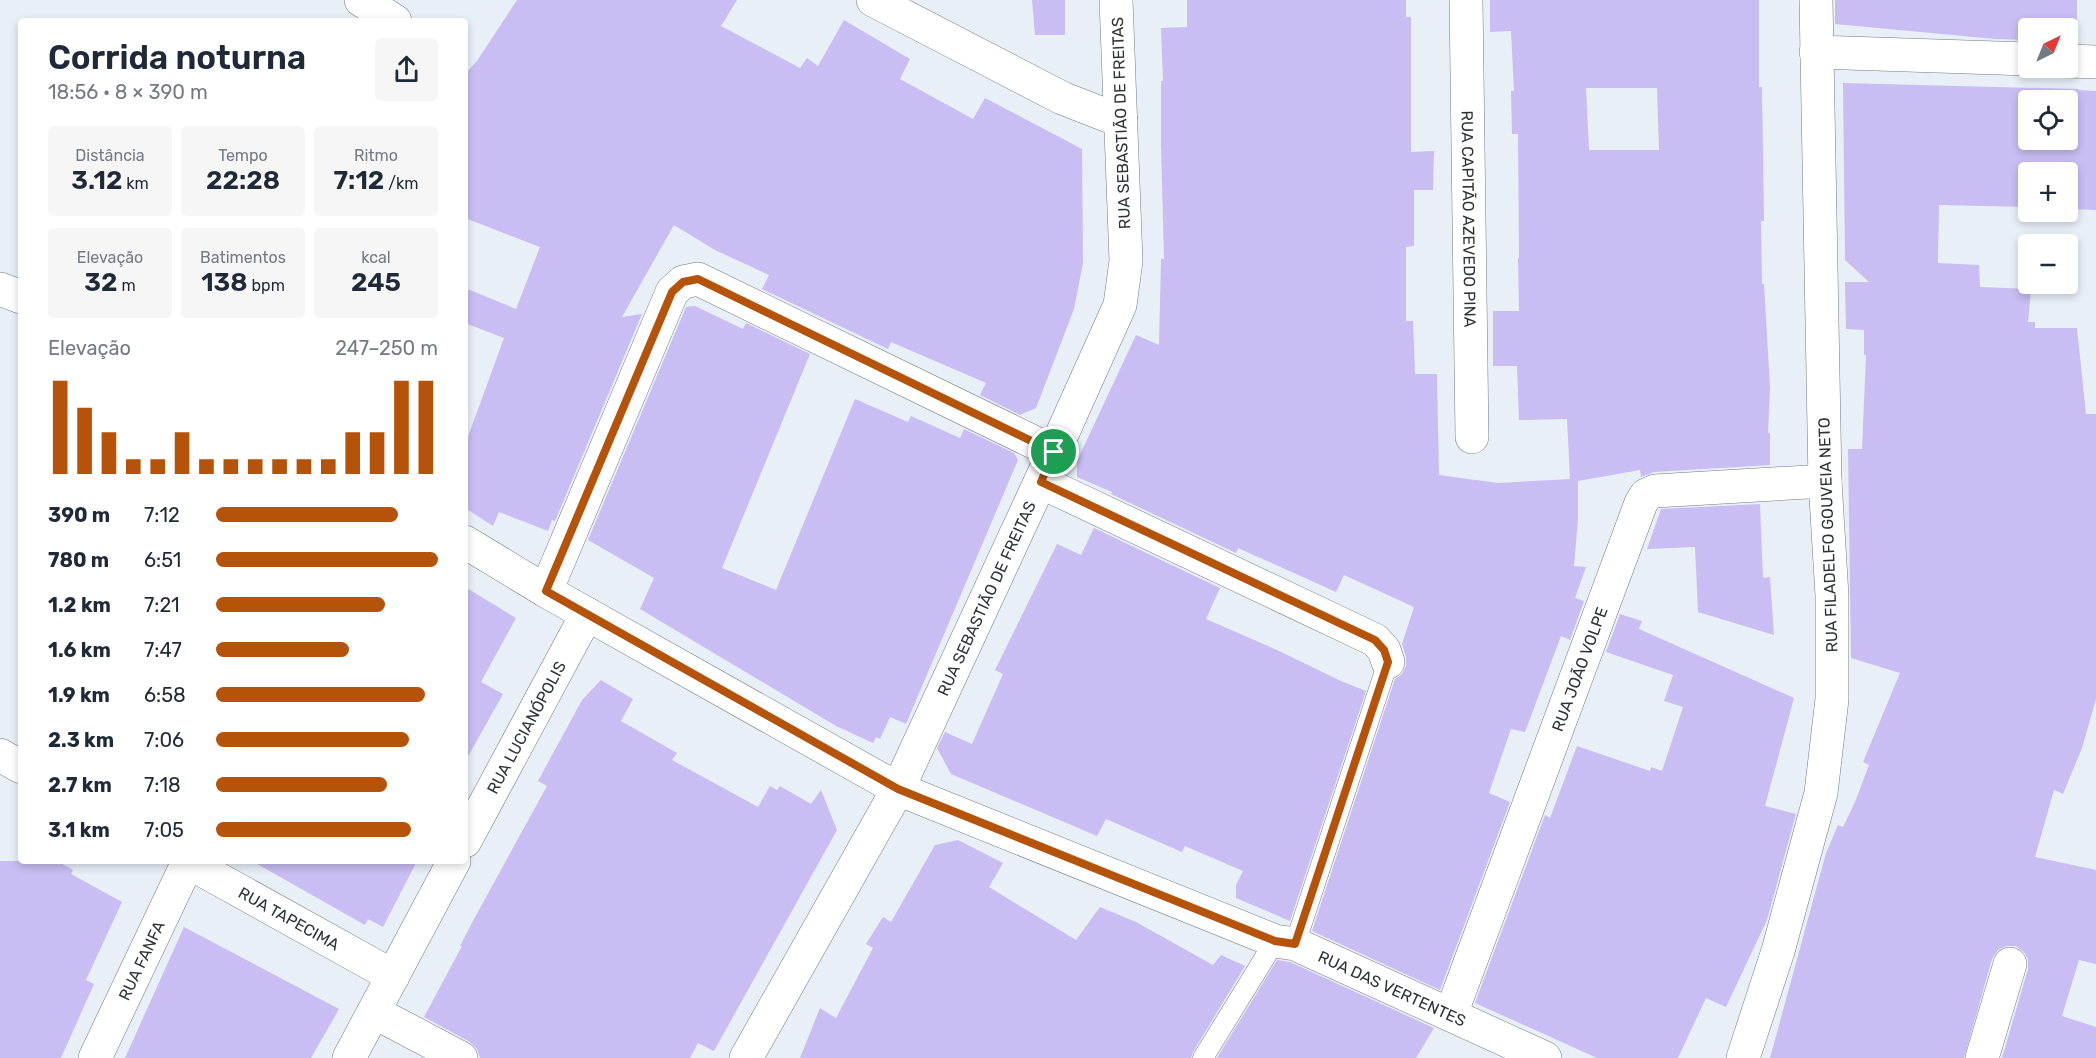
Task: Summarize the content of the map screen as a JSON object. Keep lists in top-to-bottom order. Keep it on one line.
{"streets":{"street":["RUA SEBASTIÃO DE FREITAS","RUA CAPITÃO AZEVEDO PINA","RUA FILADELFO GOUVEIA NETO","RUA JOÃO VOLPE","RUA LUCIANÓPOLIS","RUA TAPECIMA","RUA FANFA","RUA DAS VERTENTES"]},"crossings":[["RUA SEBASTIÃO DE FREITAS","RUA DAS VERTENTES"],["RUA FILADELFO GOUVEIA NETO","RUA JOÃO VOLPE"],["RUA JOÃO VOLPE","RUA DAS VERTENTES"],["RUA LUCIANÓPOLIS","RUA DAS VERTENTES"]],"north":"top right","page":{"map_buttons":["+","−"],"heading":["Corrida noturna","18:56 · 8 × 390 m"],"stats":[["Distância","3.12 km"],["Tempo","22:28"],["Ritmo","7:12 /km"],["Elevação","32 m"],["Batimentos","138 bpm"],["kcal","245"]],"chart":["Elevação","247–250 m"],"list":[{"name":"390 m","note":"7:12"},{"name":"780 m","note":"6:51"},{"name":"1.2 km","note":"7:21"},{"name":"1.6 km","note":"7:47"},{"name":"1.9 km","note":"6:58"},{"name":"2.3 km","note":"7:06"},{"name":"2.7 km","note":"7:18"},{"name":"3.1 km","note":"7:05"}]}}
